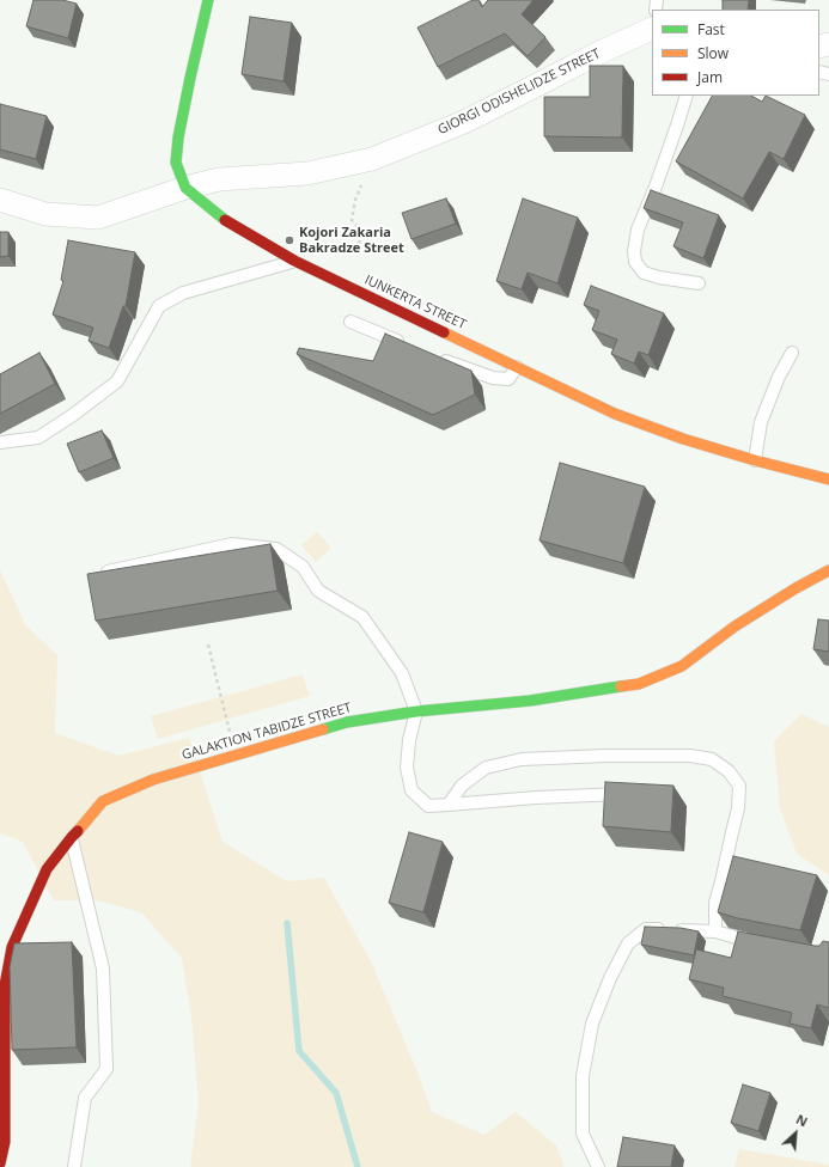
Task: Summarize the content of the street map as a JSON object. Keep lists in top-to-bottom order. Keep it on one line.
{"streets":{"street":["GIORGI ODISHELIDZE STREET","IUNKERTA STREET","GALAKTION TABIDZE STREET"]},"crossings":[["GIORGI ODISHELIDZE STREET","IUNKERTA STREET"]],"places":["Kojori Zakaria Bakradze Street"],"legend":["Fast","Slow","Jam"],"north":"top right"}
